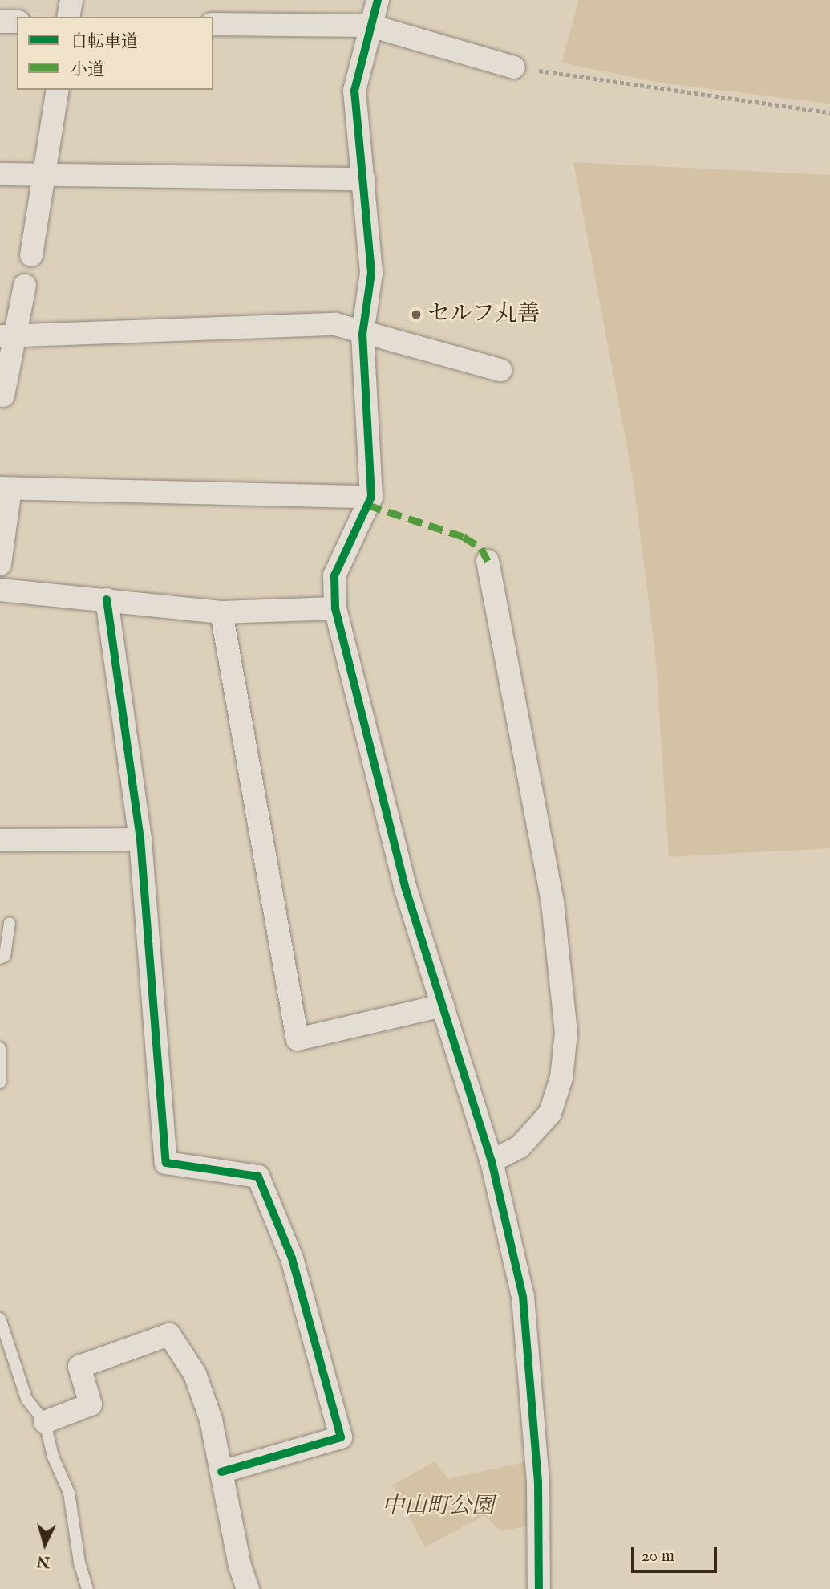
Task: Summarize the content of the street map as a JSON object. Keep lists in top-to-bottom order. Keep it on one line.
{"parks":["中山町公園"],"places":["セルフ丸善"],"legend":["自転車道","小道"],"scale_bar":"20 m","north":"bottom"}
